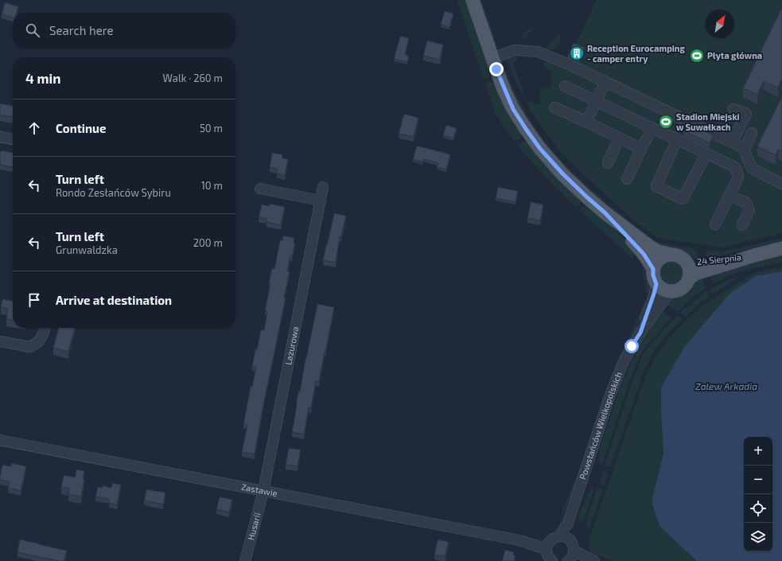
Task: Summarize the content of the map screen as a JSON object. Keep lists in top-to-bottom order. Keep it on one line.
{"streets":{"main road":["24 Sierpnia"],"street":["Lazurowa","Powstańców Wielkopolskich","Zastawie","Husarii"]},"crossings":[["24 Sierpnia","Powstańców Wielkopolskich"],["Lazurowa","Zastawie"],["Lazurowa","Husarii"],["Zastawie","Husarii"]],"water":["Zalew Arkadia"],"places":{"building":["Reception Eurocamping - camper entry"],"sports":["Płyta główna","Stadion Miejski w Suwałkach"]},"north":"top right","page":{"search":"Search here","heading":["4 min","Walk · 260 m"],"list":[["Continue","50 m"],["Turn left","Rondo Zesłańców Sybiru","10 m"],["Turn left","Grunwaldzka","200 m"],"Arrive at destination"],"map_buttons":["+","−"]}}
